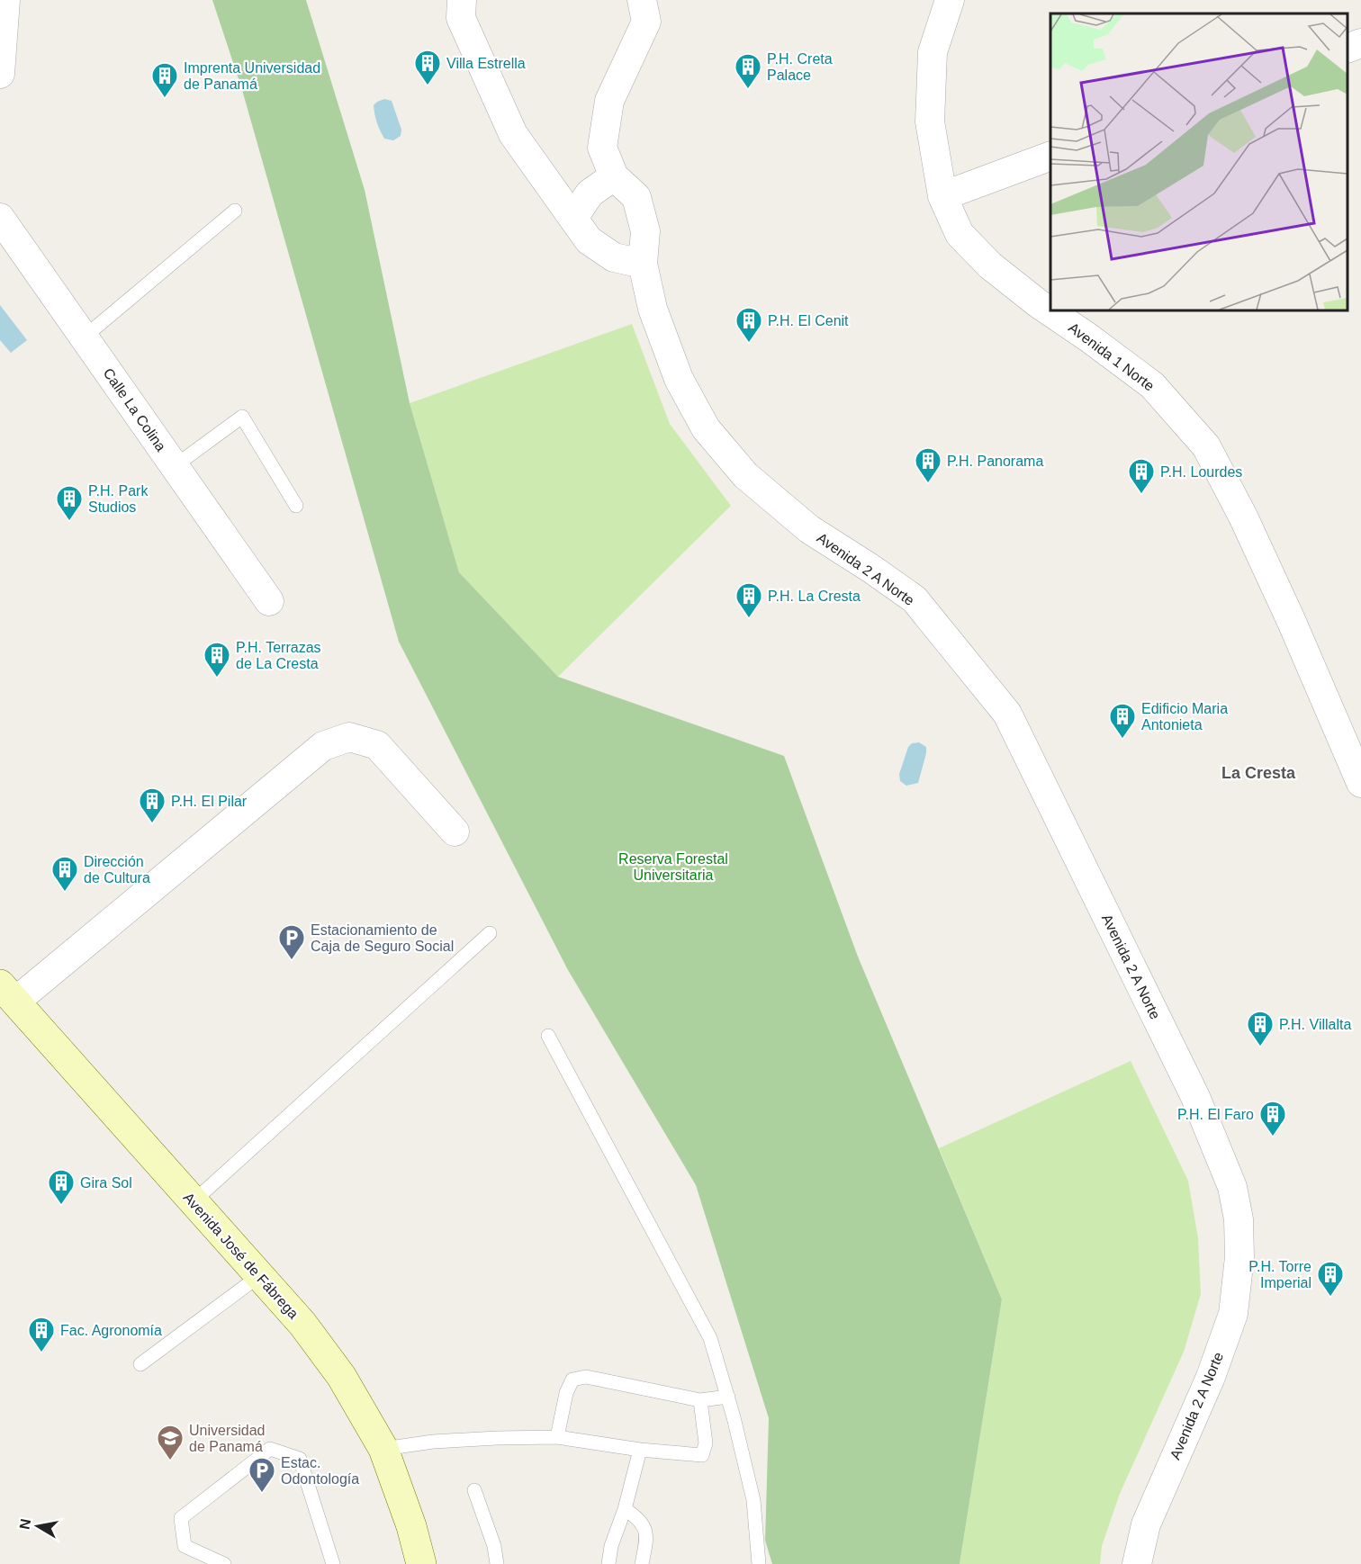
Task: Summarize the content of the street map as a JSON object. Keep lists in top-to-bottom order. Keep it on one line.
{"streets":{"street":["Avenida 1 Norte","Calle La Colina","Avenida 2 A Norte","Avenida José de Fábrega"]},"districts":["La Cresta"],"parks":["Reserva Forestal Universitaria"],"places":{"building":["Villa Estrella","P.H. Creta Palace","Imprenta Universidad de Panamá","P.H. El Cenit","P.H. Panorama","P.H. Lourdes","P.H. Park Studios","P.H. La Cresta","P.H. Terrazas de La Cresta","Edificio Maria Antonieta","P.H. El Pilar","Dirección de Cultura","P.H. Villalta","P.H. El Faro","Gira Sol","P.H. Torre Imperial","Fac. Agronomía"],"parking":["Estacionamiento de Caja de Seguro Social","Estac. Odontología"],"school or university":["Universidad de Panamá"]},"north":"left"}
